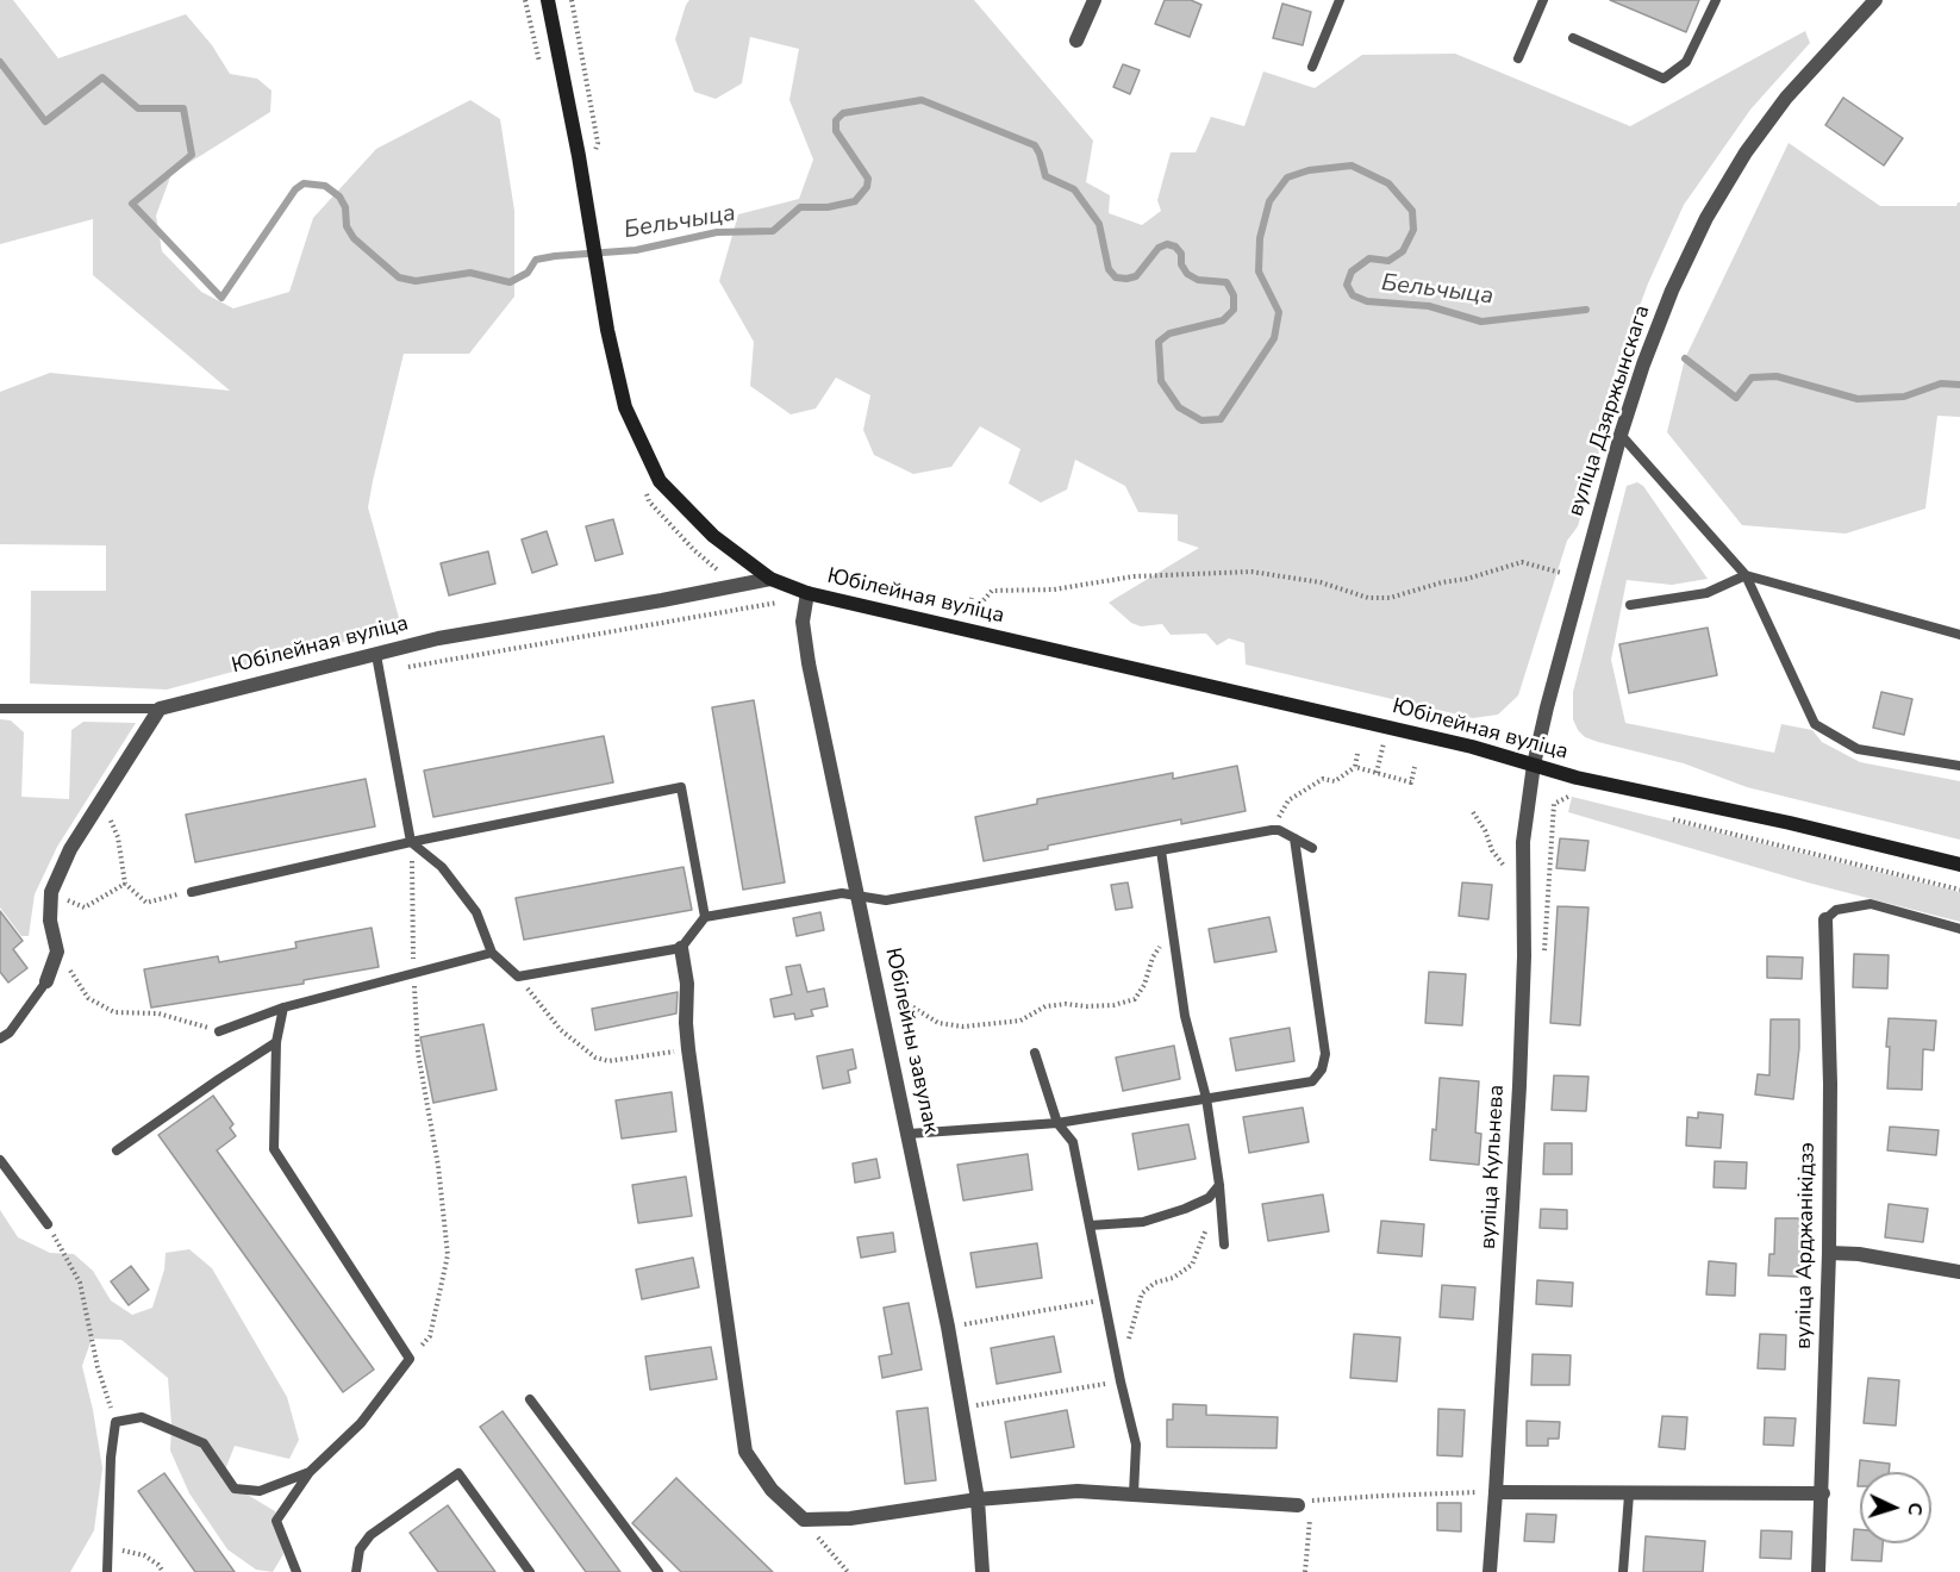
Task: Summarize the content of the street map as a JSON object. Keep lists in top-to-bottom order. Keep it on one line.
{"streets":{"main road":["Юбілейная вуліца"],"street":["вуліца Дзяржынскага","Юбілейны завулак","вуліца Кульнева","вуліца Арджанікідзэ"]},"crossings":[["вуліца Дзяржынскага","Юбілейная вуліца"],["вуліца Дзяржынскага","вуліца Кульнева"],["Юбілейная вуліца","Юбілейны завулак"],["Юбілейная вуліца","вуліца Кульнева"]],"water":["Бельчыца"],"north":"right"}
